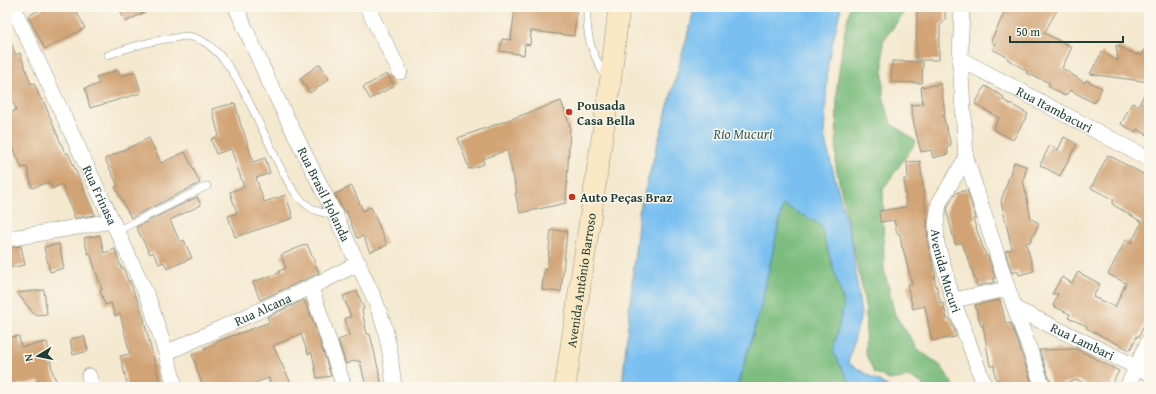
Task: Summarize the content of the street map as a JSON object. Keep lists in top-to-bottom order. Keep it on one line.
{"streets":{"main road":["Avenida Antônio Barroso"],"street":["Rua Itambacuri","Rua Brasil Holanda","Rua Frinasa","Avenida Mucuri","Rua Alcana","Rua Lambari"]},"crossings":[["Rua Brasil Holanda","Rua Alcana"],["Rua Frinasa","Rua Alcana"]],"water":["Rio Mucuri"],"places":["Pousada Casa Bella","Auto Peças Braz"],"scale_bar":"50 m","north":"left"}
